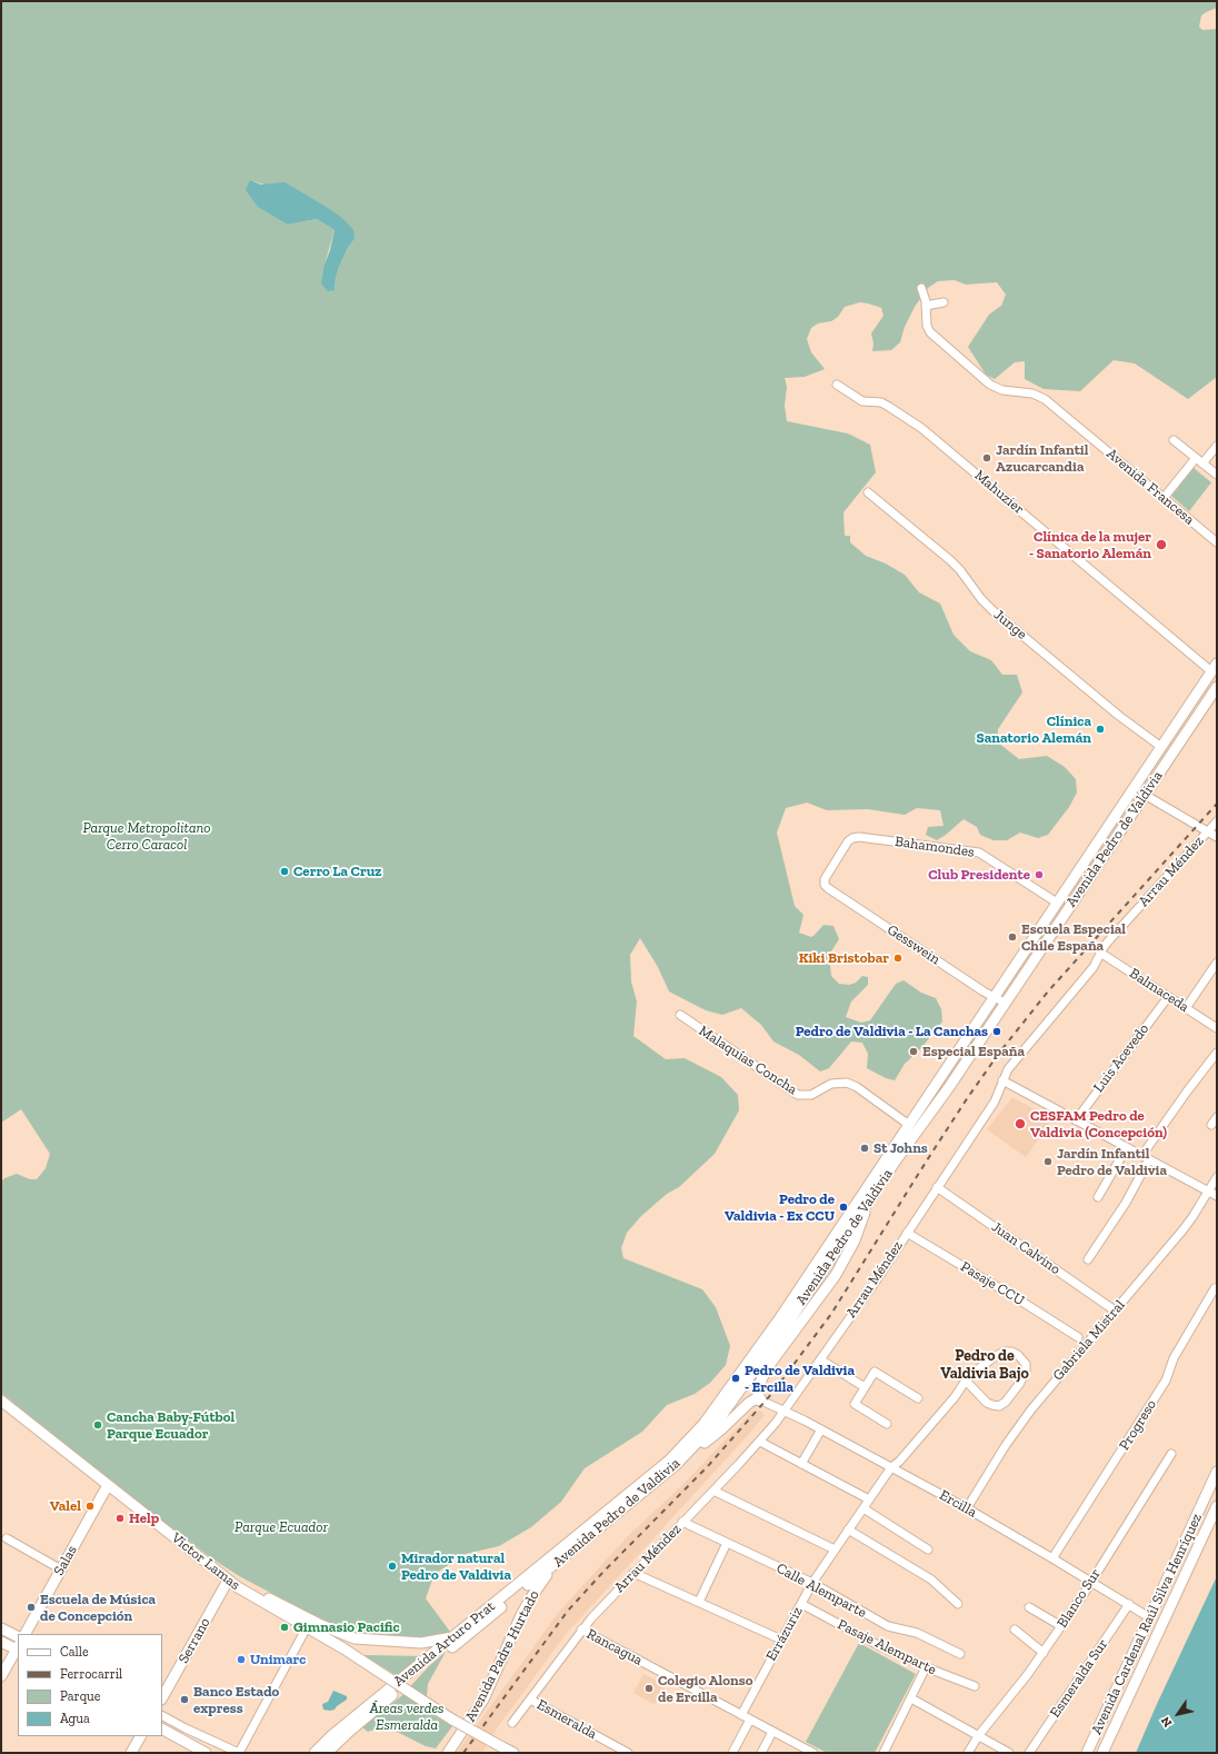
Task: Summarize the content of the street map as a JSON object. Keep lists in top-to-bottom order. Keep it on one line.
{"streets":{"main road":["Avenida Pedro de Valdivia","Salas","Víctor Lamas","Avenida Cardenal Raúl Silva Henríquez","Serrano","Avenida Arturo Prat","Avenida Padre Hurtado"],"street":["Avenida Francesa","Mahuzier","Junge","Bahamondes","Arrau Méndez","Gesswein","Balmaceda","Luis Acevedo","Malaquías Concha","Juan Calvino","Pasaje CCU","Gabriela Mistral","Progreso","Ercilla","Calle Alemparte","Blanco Sur","Errázuriz","Rancagua","Pasaje Alemparte","Esmeralda Sur","Esmeralda"]},"crossings":[["Mahuzier","Avenida Pedro de Valdivia"],["Junge","Avenida Pedro de Valdivia"],["Avenida Pedro de Valdivia","Bahamondes"],["Avenida Pedro de Valdivia","Gesswein"],["Avenida Pedro de Valdivia","Malaquías Concha"],["Avenida Pedro de Valdivia","Avenida Arturo Prat"],["Avenida Pedro de Valdivia","Avenida Padre Hurtado"],["Bahamondes","Gesswein"],["Arrau Méndez","Balmaceda"],["Arrau Méndez","Juan Calvino"],["Arrau Méndez","Pasaje CCU"],["Arrau Méndez","Ercilla"],["Arrau Méndez","Calle Alemparte"],["Arrau Méndez","Rancagua"],["Arrau Méndez","Esmeralda"],["Balmaceda","Luis Acevedo"],["Juan Calvino","Gabriela Mistral"],["Gabriela Mistral","Ercilla"],["Progreso","Ercilla"],["Ercilla","Blanco Sur"],["Ercilla","Avenida Cardenal Raúl Silva Henríquez"],["Ercilla","Errázuriz"],["Ercilla","Esmeralda Sur"],["Salas","Víctor Lamas"],["Víctor Lamas","Serrano"],["Calle Alemparte","Errázuriz"],["Errázuriz","Rancagua"],["Errázuriz","Pasaje Alemparte"]],"districts":["Pedro de Valdivia Bajo"],"parks":["Parque Metropolitano Cerro Caracol","Parque Ecuador","Áreas verdes Esmeralda"],"places":["Jardín Infantil Azucarcandia","Clínica de la mujer - Sanatorio Alemán","Clínica Sanatorio Alemán","Cerro La Cruz","Club Presidente","Escuela Especial Chile España","Kiki Bristobar","Pedro de Valdivia - La Canchas","Especial España","CESFAM Pedro de Valdivia (Concepción)","St Johns","Jardín Infantil Pedro de Valdivia","Pedro de Valdivia - Ex CCU","Pedro de Valdivia - Ercilla","Cancha Baby-Fútbol Parque Ecuador","Valel","Help","Mirador natural Pedro de Valdivia","Escuela de Música de Concepción","Gimnasio Pacific","Unimarc","Colegio Alonso de Ercilla","Banco Estado express"],"legend":["Calle","Ferrocarril","Parque","Agua"],"north":"bottom left"}
